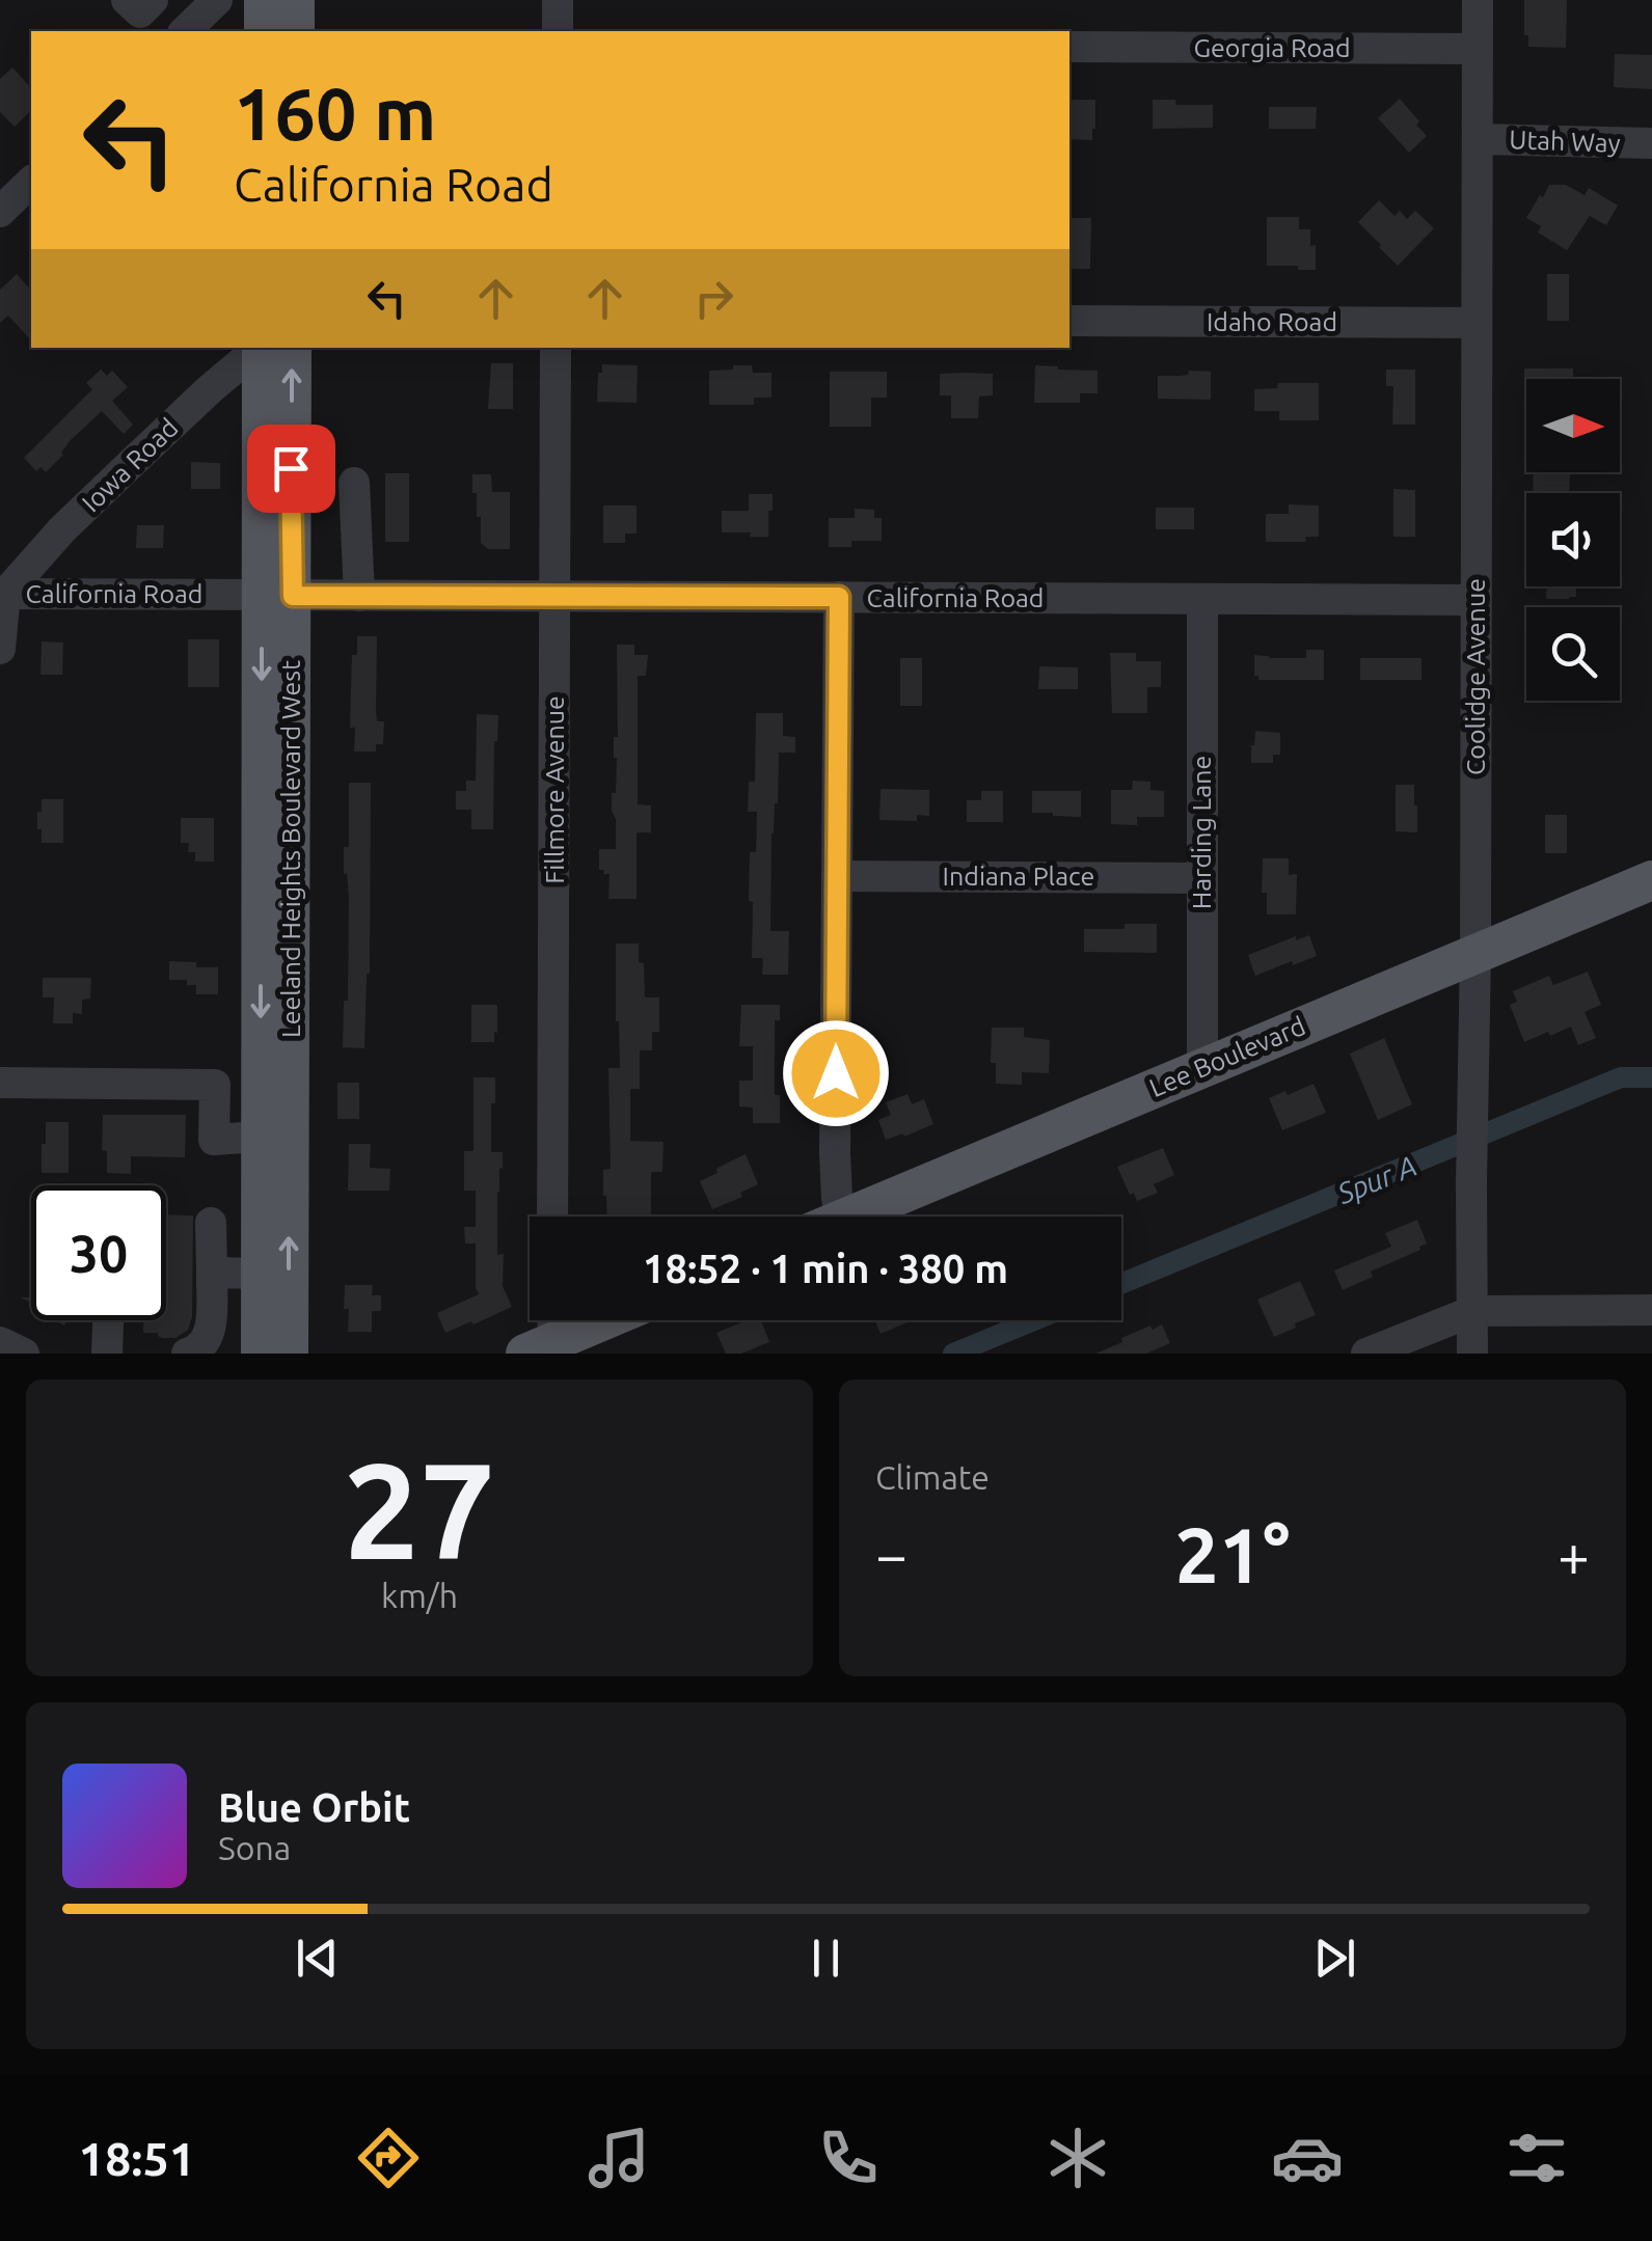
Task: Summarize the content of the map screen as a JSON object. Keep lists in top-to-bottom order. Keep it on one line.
{"streets":{"main road":["Leeland Heights Boulevard West","Lee Boulevard"],"street":["Georgia Road","Utah Way","Idaho Road","Iowa Road","California Road","Coolidge Avenue","Fillmore Avenue","Harding Lane","Indiana Place"]},"crossings":[["Georgia Road","Coolidge Avenue"],["Utah Way","Coolidge Avenue"],["Idaho Road","Coolidge Avenue"],["Iowa Road","California Road"],["California Road","Coolidge Avenue"],["California Road","Fillmore Avenue"],["California Road","Harding Lane"],["California Road","Leeland Heights Boulevard West"],["Coolidge Avenue","Lee Boulevard"],["Harding Lane","Indiana Place"],["Harding Lane","Lee Boulevard"]],"water":["Spur A"],"north":"right","page":{"turn":["160 m","California Road"],"limit":"30","trip":"18:52 · 1 min · 380 m","tile":[["27","km/h"],"Climate"],"heat":["−","21°","+"],"song":["Blue Orbit","Sona"],"tabs":"18:51"}}
